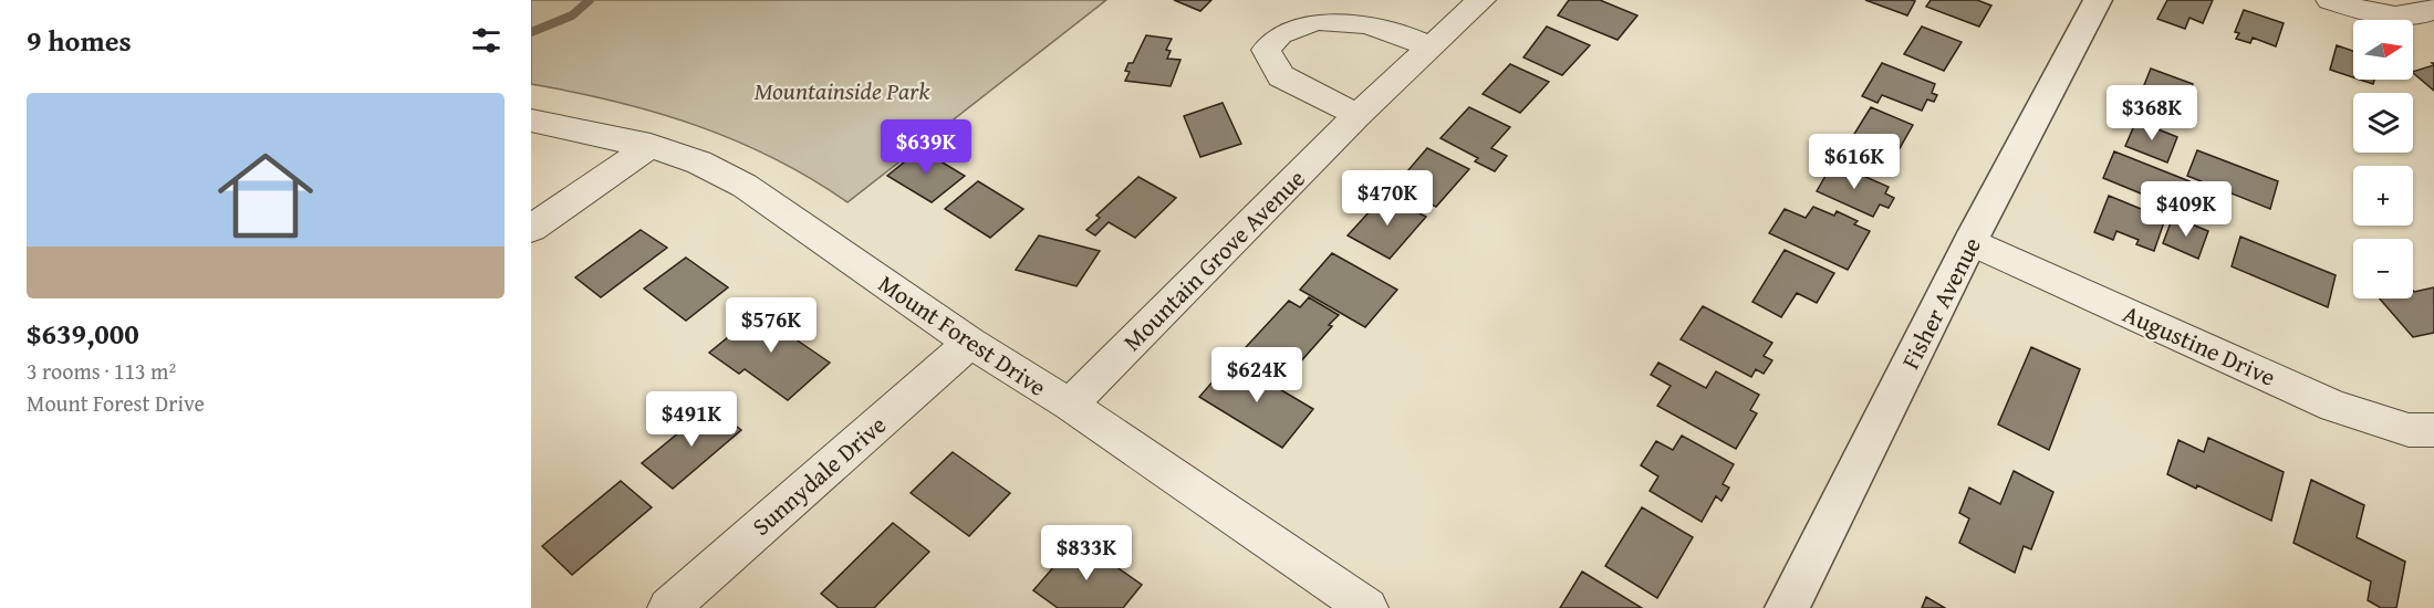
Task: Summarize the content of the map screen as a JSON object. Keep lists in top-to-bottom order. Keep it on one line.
{"streets":{"street":["Mountain Grove Avenue","Fisher Avenue","Mount Forest Drive","Augustine Drive","Sunnydale Drive"]},"crossings":[["Mountain Grove Avenue","Mount Forest Drive"],["Fisher Avenue","Augustine Drive"],["Mount Forest Drive","Sunnydale Drive"]],"parks":["Mountainside Park"],"north":"right","page":{"heading":"9 homes","map_buttons":["+","−"],"list":[{"name":"$639,000","note":"3 rooms · 113 m² · Mount Forest Drive"}],"price":["$368K","$639K","$616K","$470K","$409K","$576K","$624K","$491K","$833K"]}}
